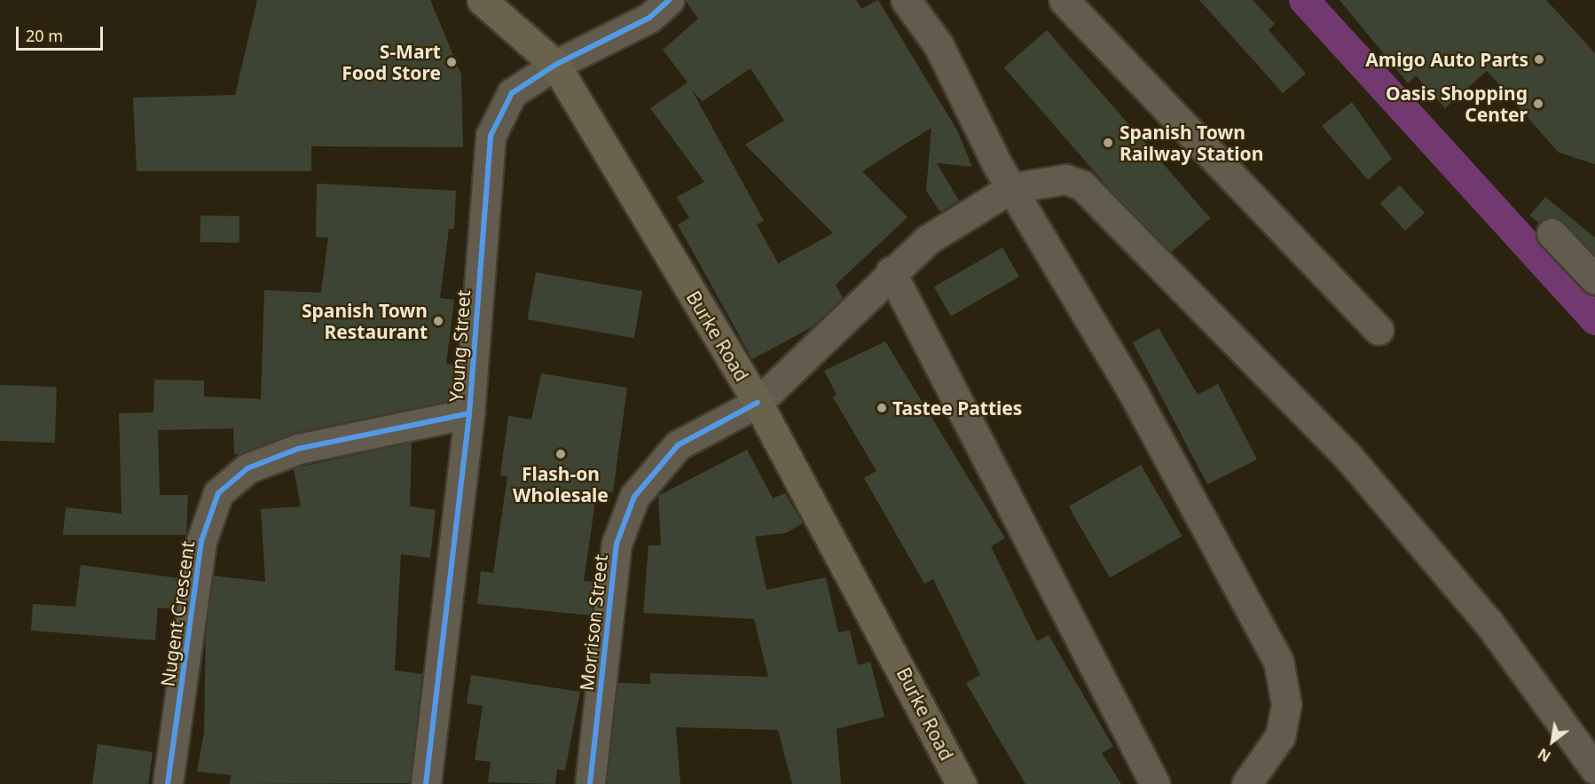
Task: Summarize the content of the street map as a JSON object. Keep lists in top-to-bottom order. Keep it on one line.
{"streets":{"main road":["Burke Road"],"street":["Young Street","Nugent Crescent","Morrison Street"]},"crossings":[["Burke Road","Young Street"],["Burke Road","Morrison Street"],["Young Street","Nugent Crescent"]],"places":["Amigo Auto Parts","S-Mart Food Store","Oasis Shopping Center","Spanish Town Railway Station","Spanish Town Restaurant","Tastee Patties","Flash-on Wholesale"],"scale_bar":"20 m","north":"bottom left"}
